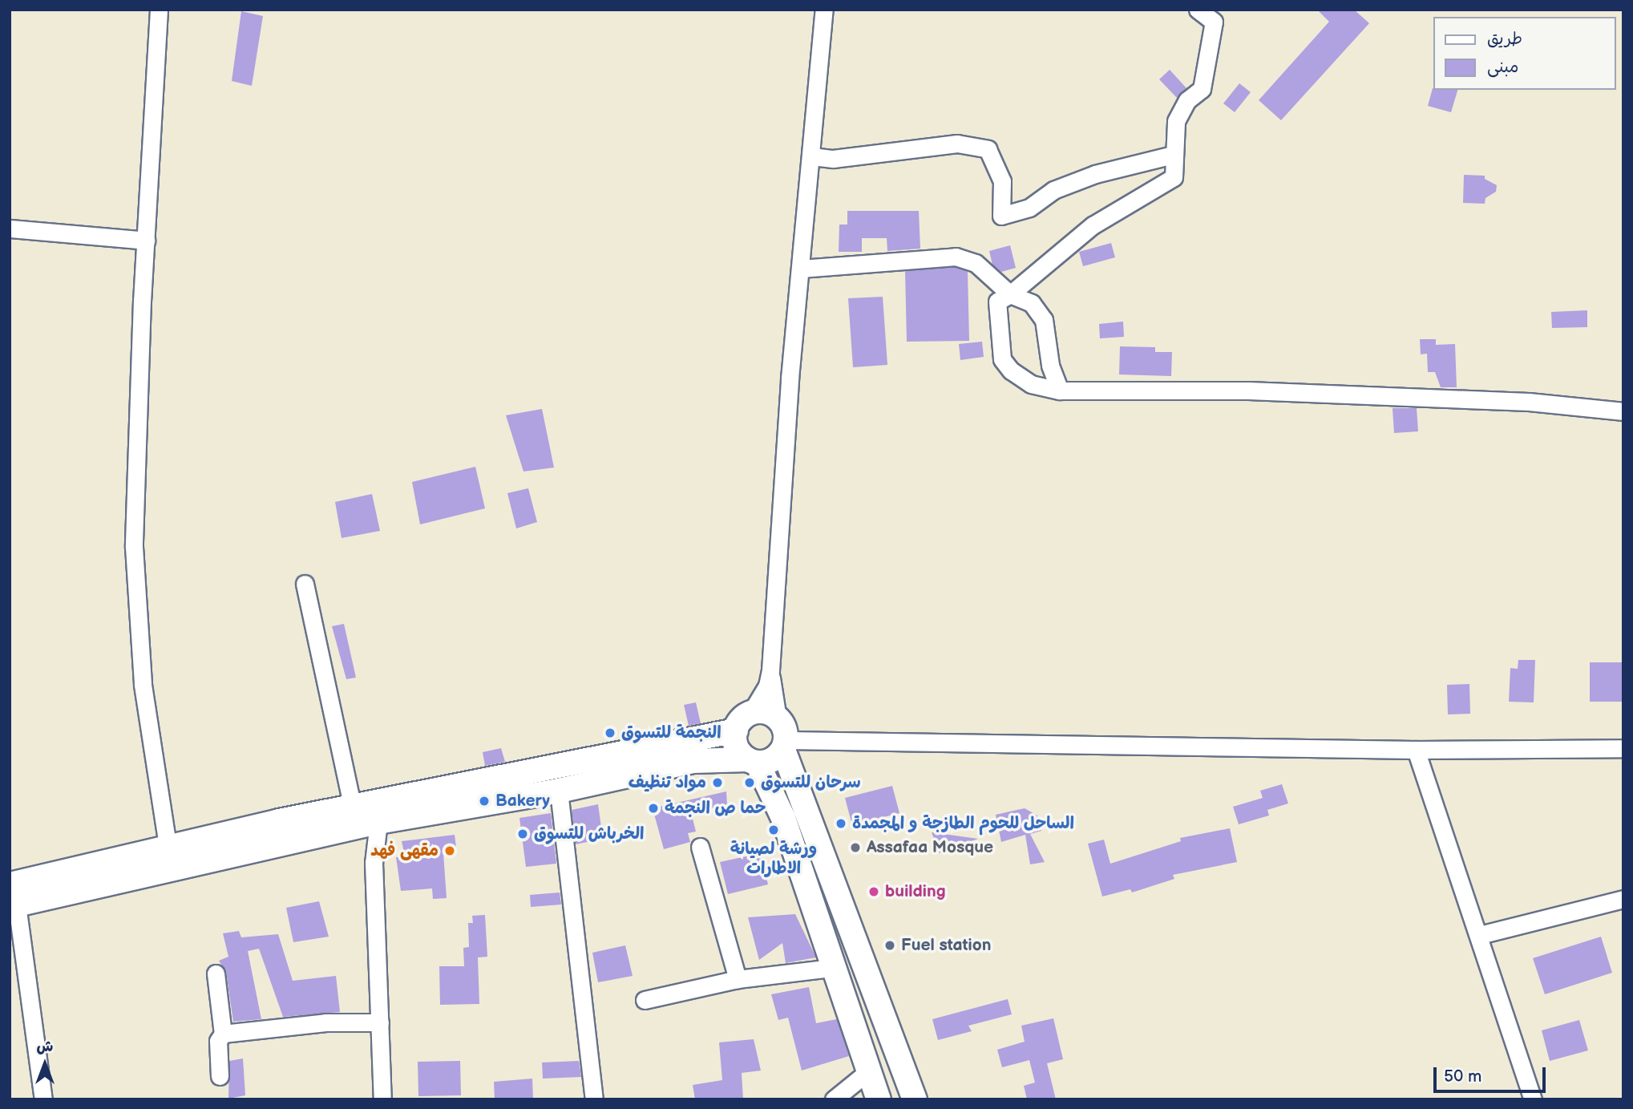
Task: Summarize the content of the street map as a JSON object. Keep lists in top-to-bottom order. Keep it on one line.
{"places":["النجمة للتسوق","مواد تنظيف","سرحان للتسوق","Bakery","حما ص النجمة","الساحل للحوم الطازجة و المجمدة","ورشة لصيانة الاطارات","الخرباش للتسوق","Assafaa Mosque","مقهى فهد","building","Fuel station"],"legend":["طريق","مبنى"],"scale_bar":"50 m","north":"top"}
